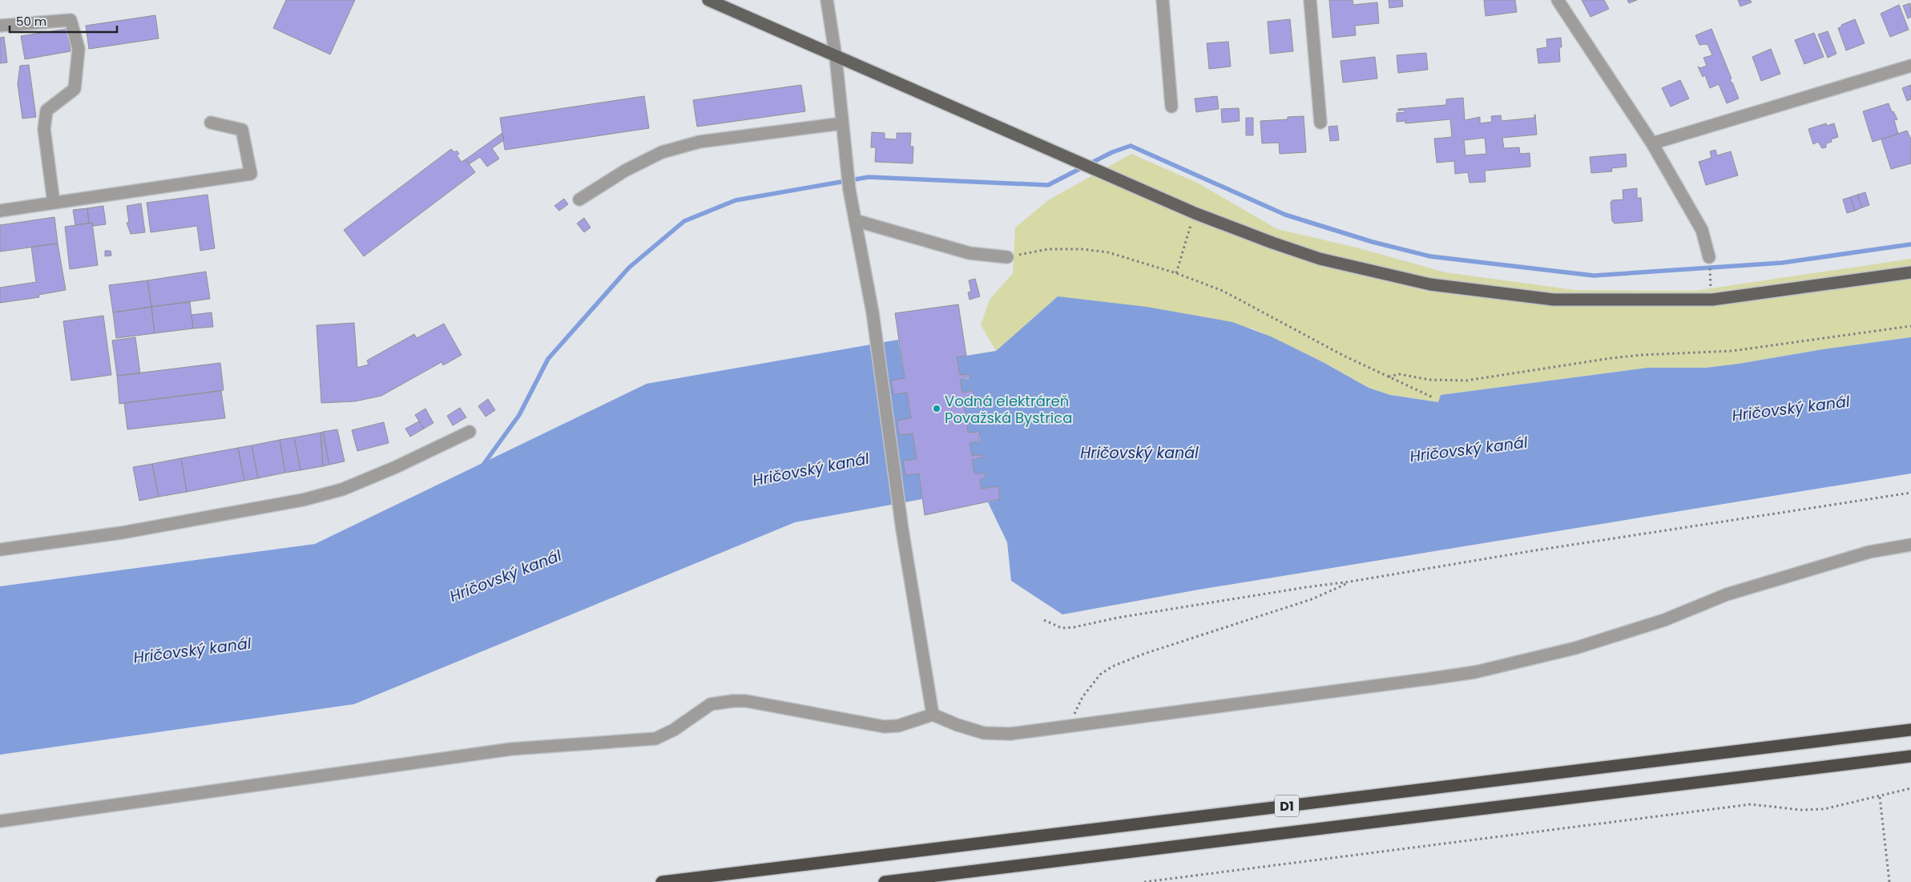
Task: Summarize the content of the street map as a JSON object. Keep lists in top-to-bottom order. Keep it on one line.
{"streets":{"highway":["D1"]},"water":["Hričovský kanál"],"places":["Vodná elektráreň Považská Bystrica"],"scale_bar":"50 m"}
